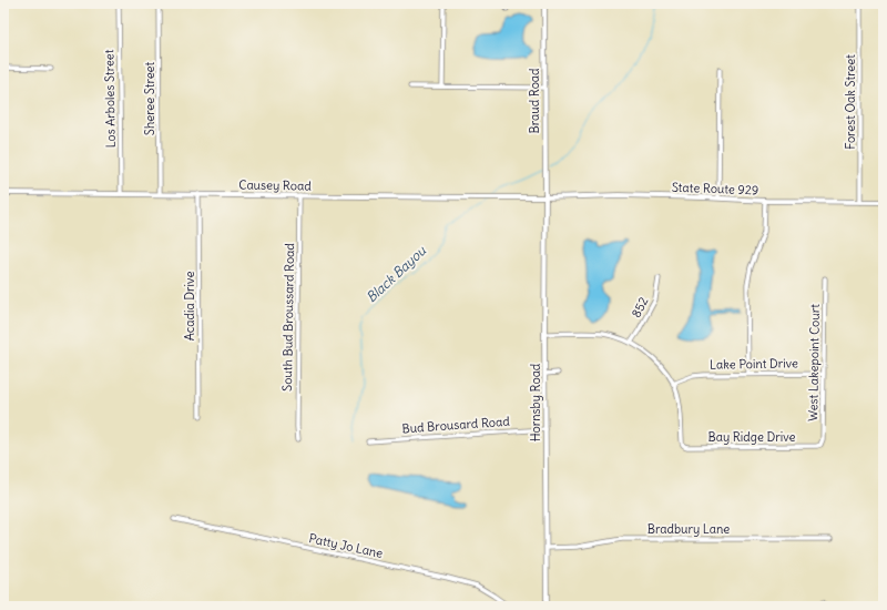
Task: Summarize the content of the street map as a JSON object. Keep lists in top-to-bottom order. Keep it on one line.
{"streets":{"street":["Los Arboles Street","Sheree Street","Braud Road","Forest Oak Street","Causey Road","State Route 929","Acadia Drive","852","South Bud Broussard Road","West Lakepoint Court","Lake Point Drive","Hornsby Road","Bud Brousard Road","Bay Ridge Drive","Bradbury Lane","Patty Jo Lane"]},"crossings":[["Los Arboles Street","Causey Road"],["Sheree Street","Causey Road"],["Braud Road","Causey Road"],["Braud Road","State Route 929"],["Braud Road","Hornsby Road"],["Forest Oak Street","State Route 929"],["Causey Road","State Route 929"],["Causey Road","Acadia Drive"],["Causey Road","South Bud Broussard Road"],["Causey Road","Hornsby Road"],["State Route 929","Hornsby Road"],["West Lakepoint Court","Lake Point Drive"],["West Lakepoint Court","Bay Ridge Drive"],["Lake Point Drive","Bay Ridge Drive"],["Hornsby Road","Bud Brousard Road"],["Hornsby Road","Bradbury Lane"]],"water":["Black Bayou"]}
